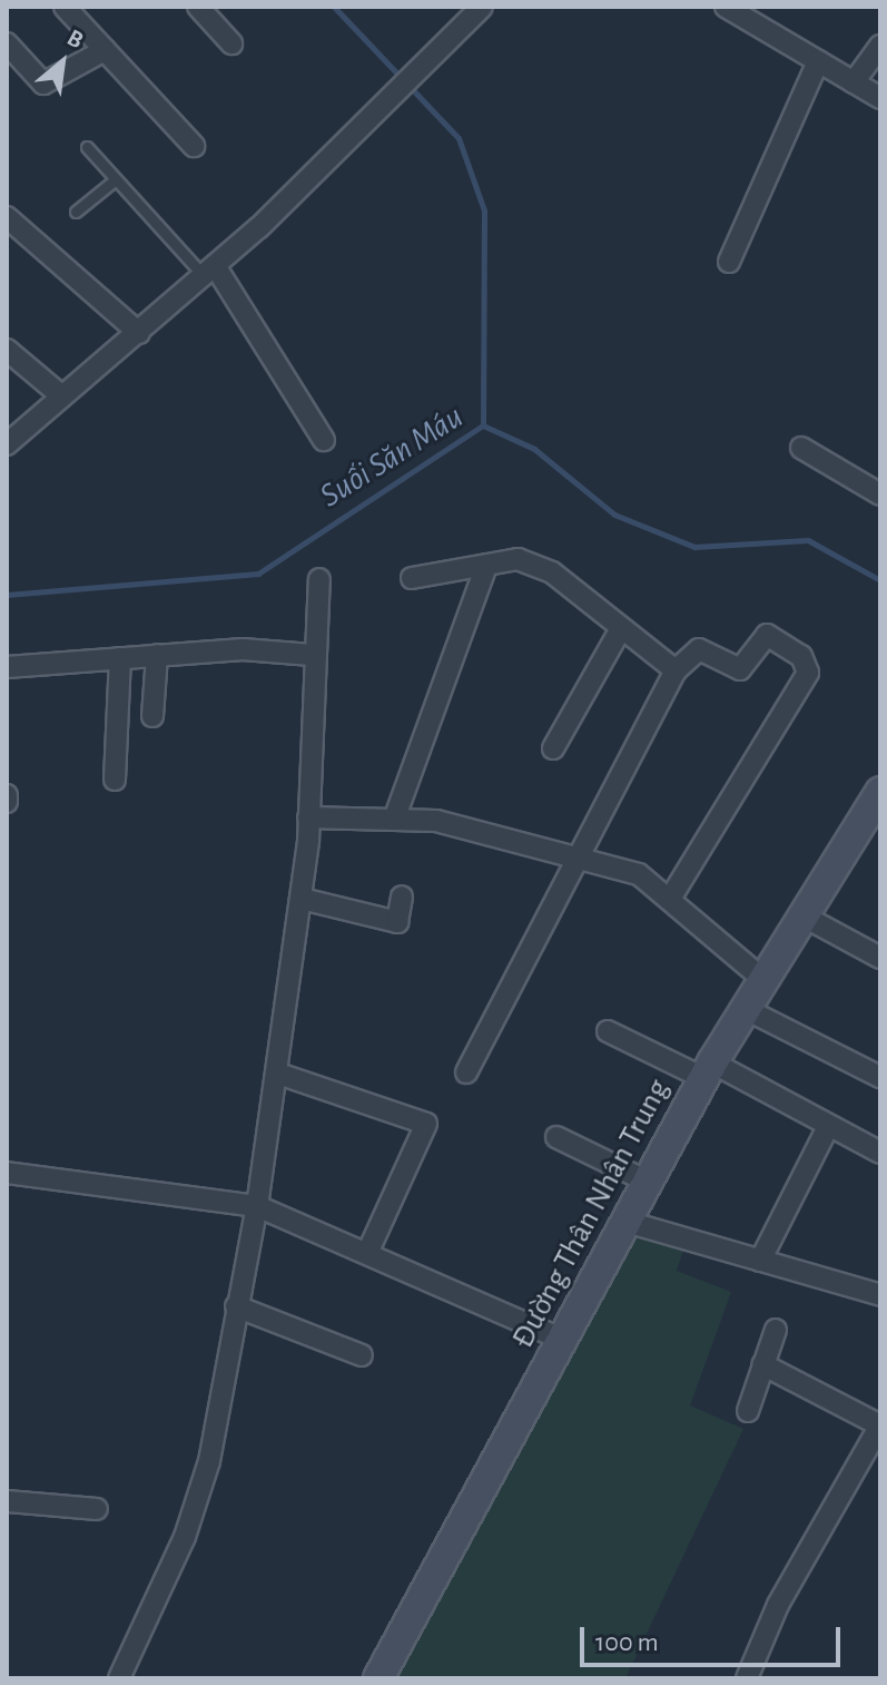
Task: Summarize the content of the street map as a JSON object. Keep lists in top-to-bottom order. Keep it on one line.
{"streets":{"street":["Đường Thân Nhân Trung"]},"water":["Suối Săn Máu"],"scale_bar":"100 m","north":"top right"}
